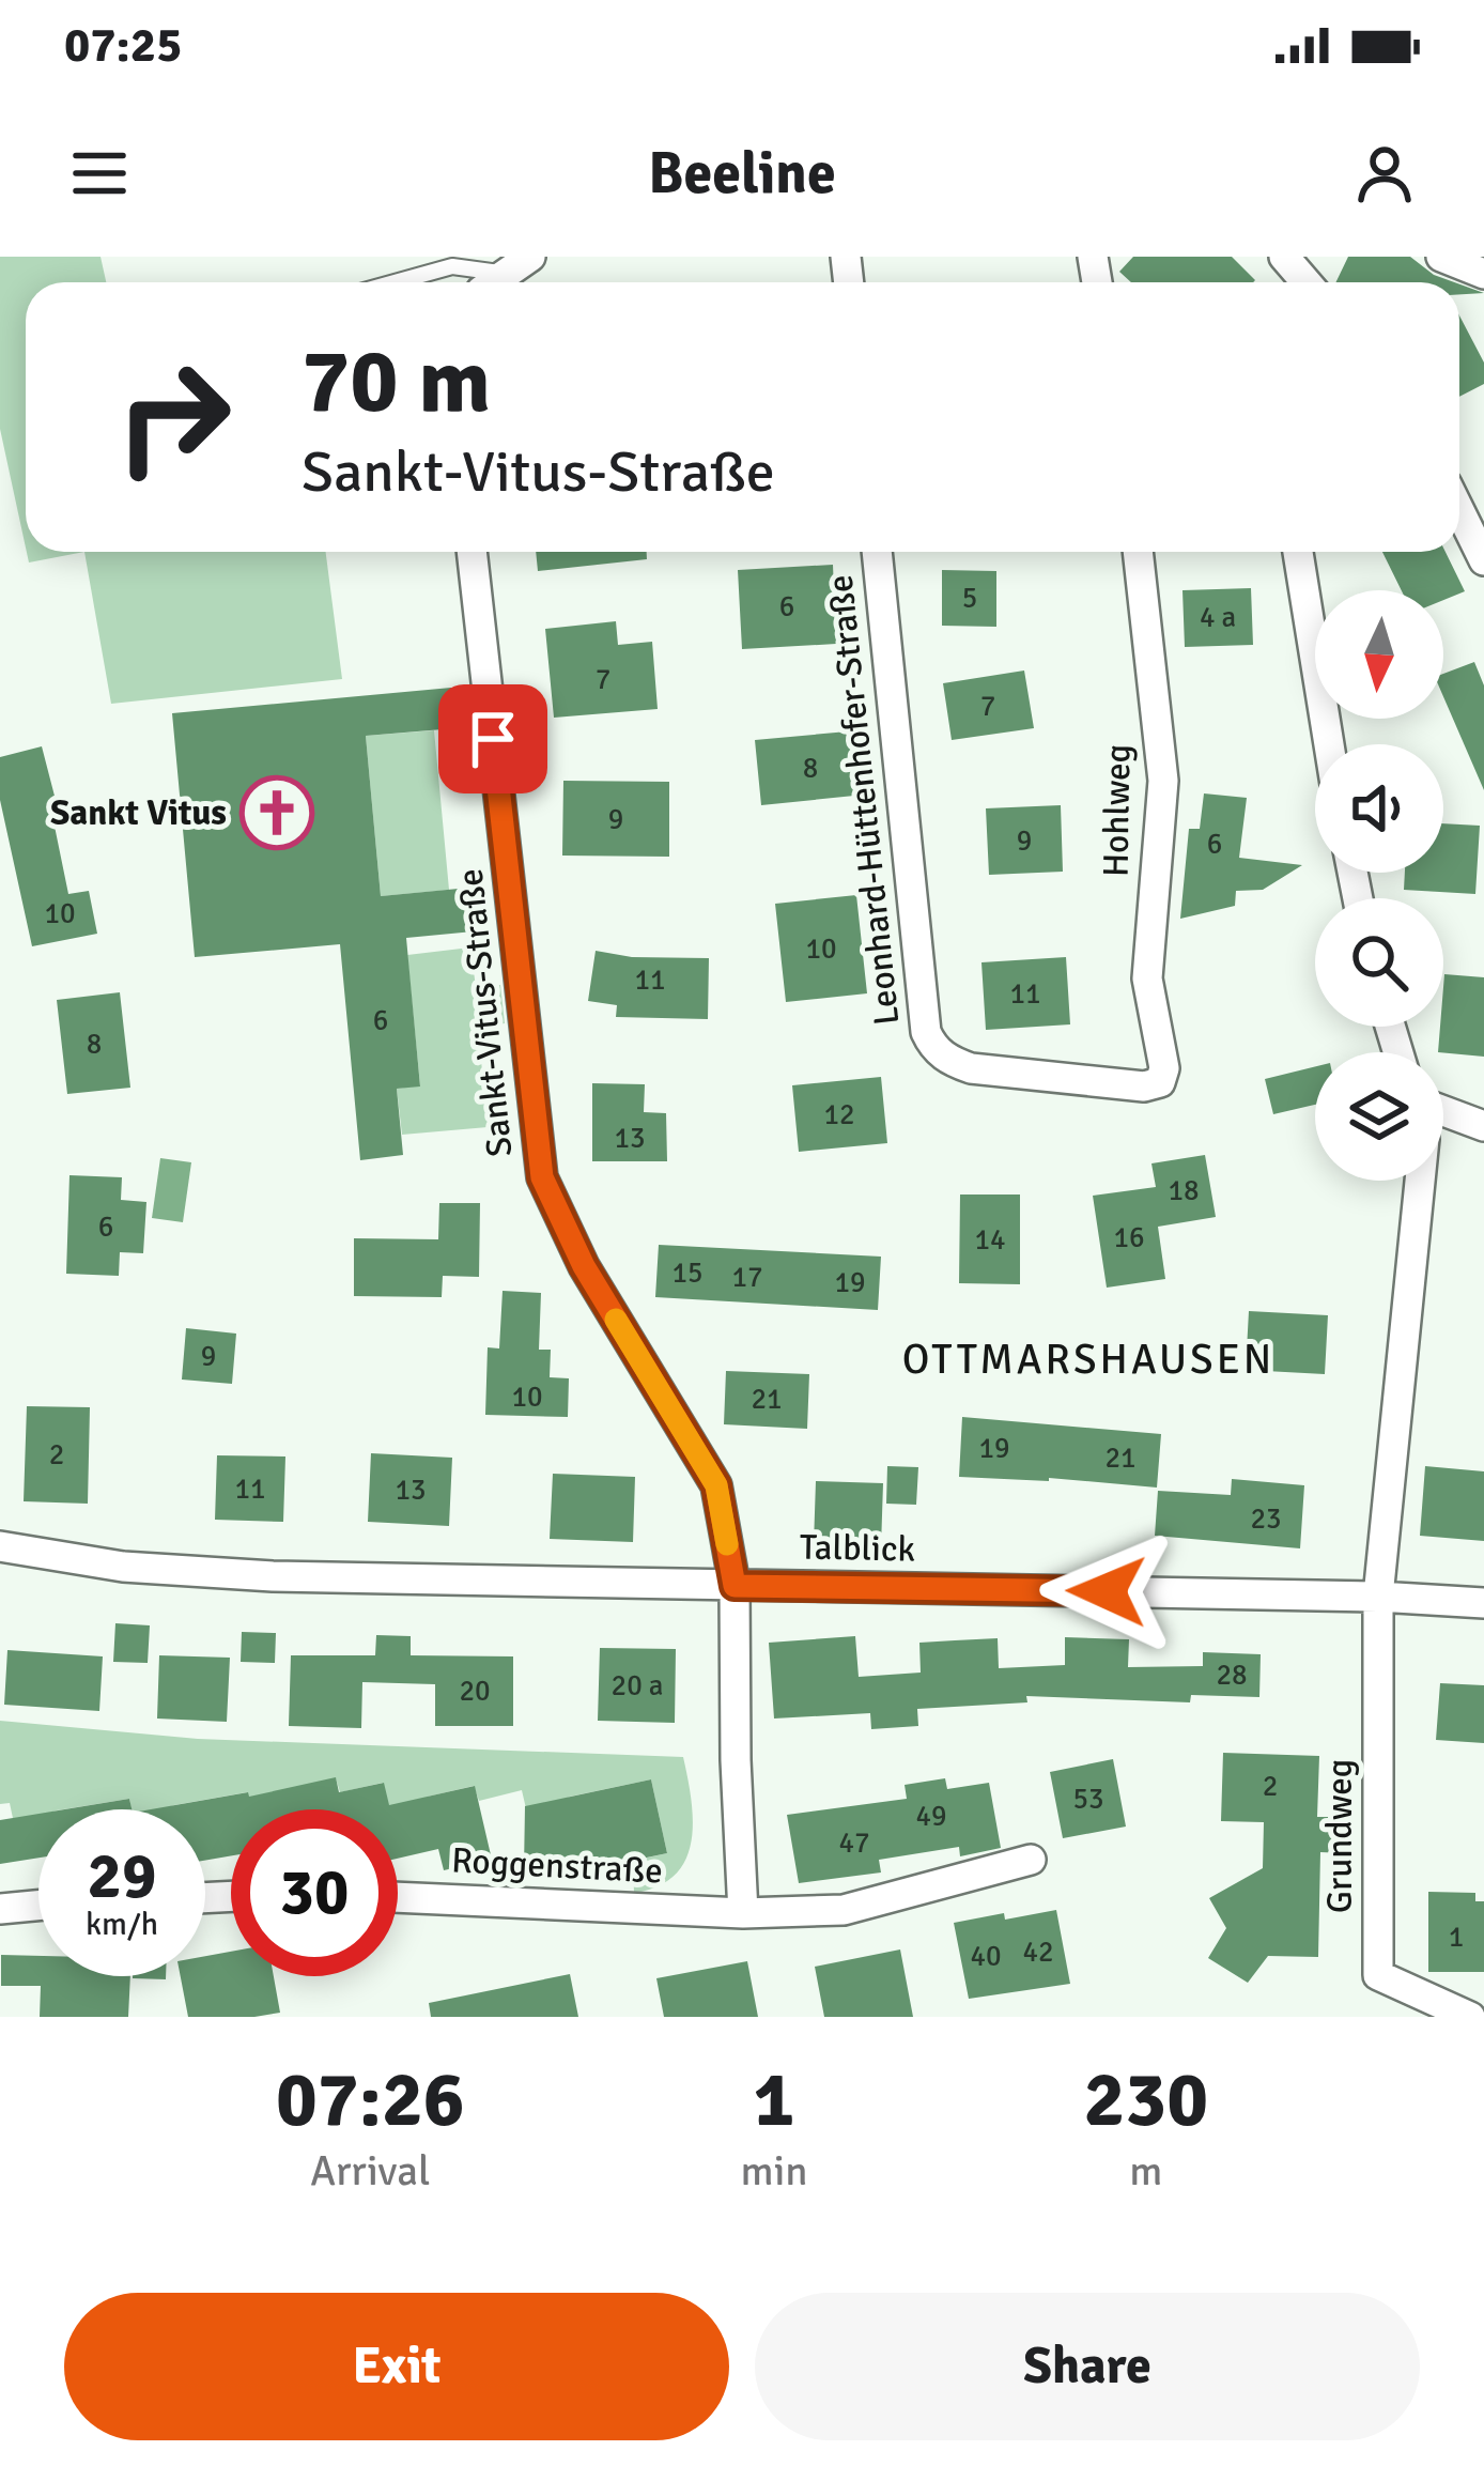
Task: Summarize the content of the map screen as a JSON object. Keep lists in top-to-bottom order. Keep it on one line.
{"streets":{"street":["Leonhard-Hüttenhofer-Straße","Hohlweg","Sankt-Vitus-Straße","Talblick","Grundweg","Roggenstraße"]},"crossings":[["Leonhard-Hüttenhofer-Straße","Hohlweg"],["Sankt-Vitus-Straße","Talblick"],["Sankt-Vitus-Straße","Roggenstraße"],["Talblick","Grundweg"]],"districts":["OTTMARSHAUSEN"],"places":{"church":["Sankt Vitus"]},"house_numbers":["5","6","4 a","7","7","8","9","9","6","10","10","11","11","6","8","12","13","18","6","16","14","15","17","19","9","10","21","19","2","21","11","13","23","28","20 a","20","2","53","49","47","1","42","40"],"north":"bottom","page":{"status":"07:25","header":"Beeline","turn":["70 m","Sankt-Vitus-Straße"],"speed":"29 km/h","limit":"30","eta":["07:26","Arrival","1","min","230","m"],"buttons":["Exit","Share"]}}
